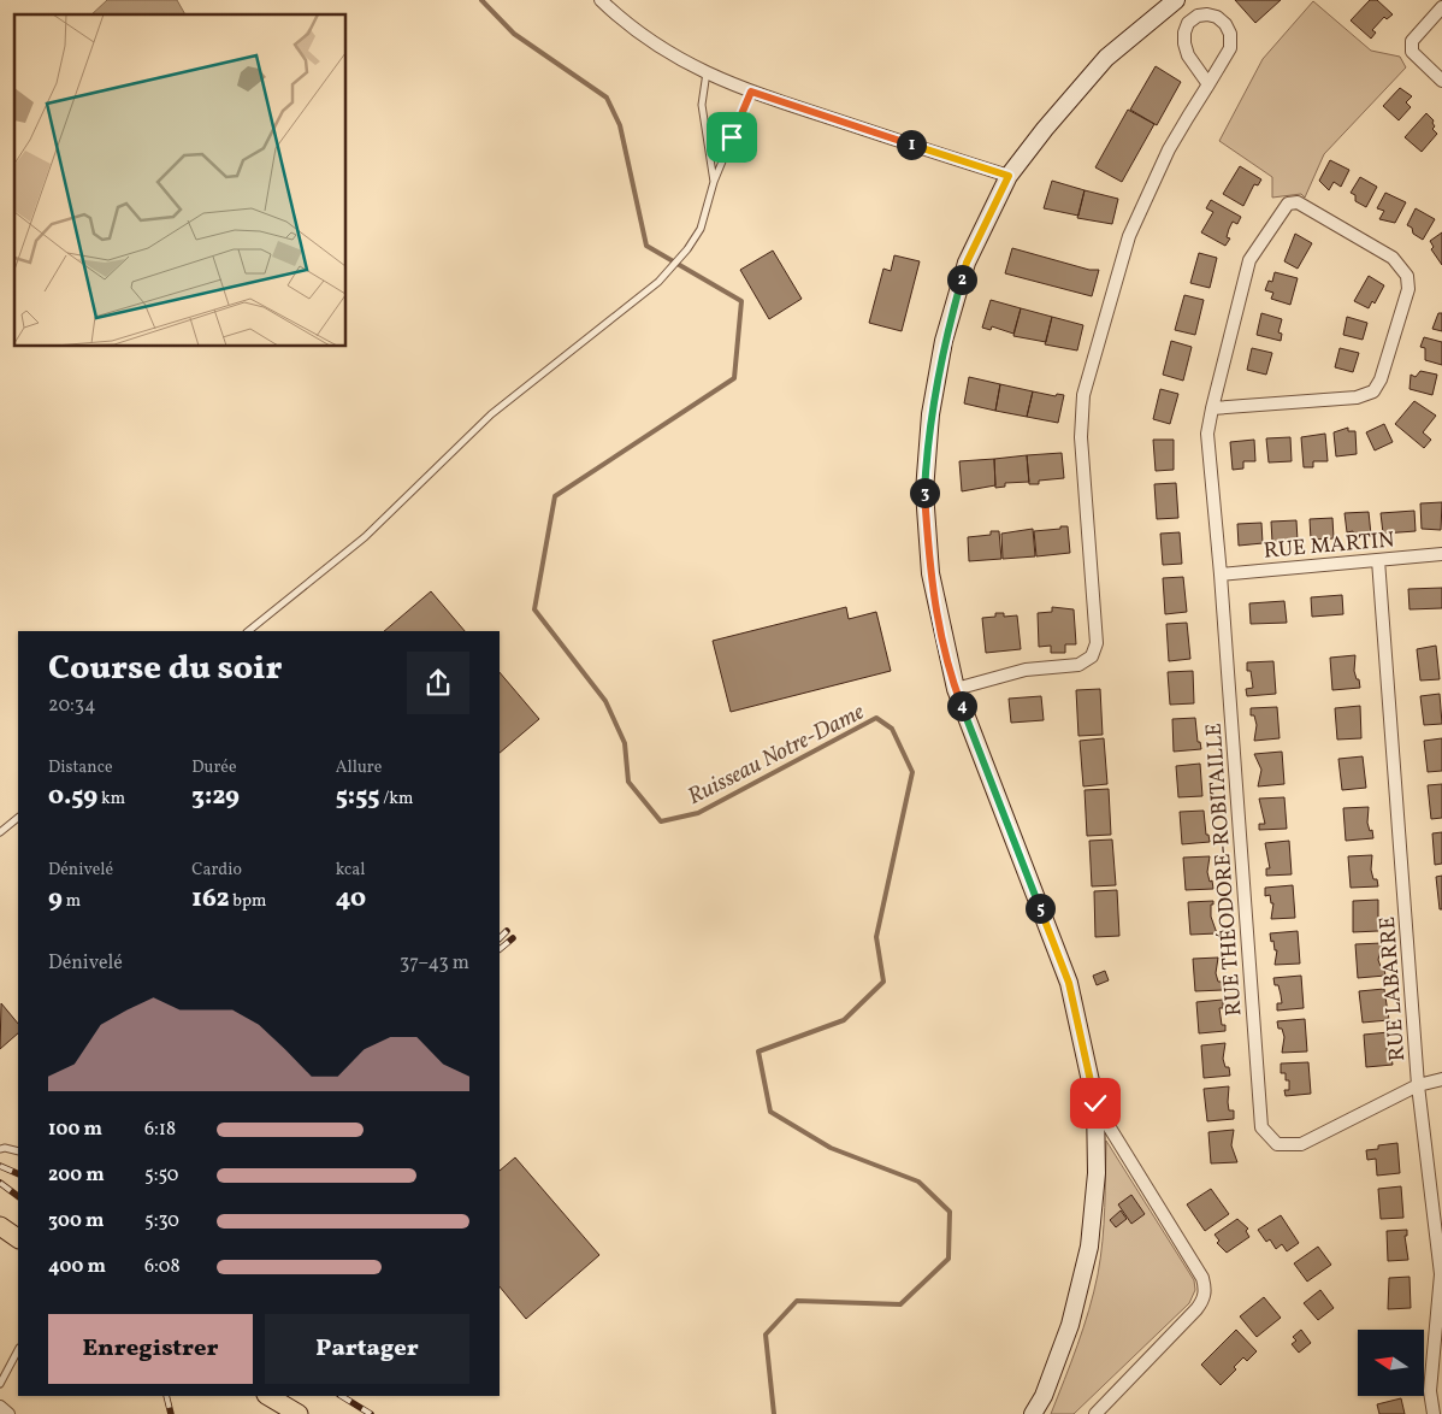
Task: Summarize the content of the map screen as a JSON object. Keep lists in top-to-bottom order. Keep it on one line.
{"streets":{"street":["RUE MARTIN","RUE THÉODORE-ROBITAILLE","RUE LABARRE"]},"crossings":[["RUE MARTIN","RUE THÉODORE-ROBITAILLE"],["RUE MARTIN","RUE LABARRE"],["RUE THÉODORE-ROBITAILLE","RUE LABARRE"]],"water":["Ruisseau Notre-Dame"],"north":"left","page":{"pins":["1","2","3","4","5"],"heading":["Course du soir","20:34"],"stats":[["Distance","0.59 km"],["Durée","3:29"],["Allure","5:55 /km"],["Dénivelé","9 m"],["Cardio","162 bpm"],["kcal","40"]],"chart":["Dénivelé","37–43 m"],"list":[{"name":"100 m","note":"6:18"},{"name":"200 m","note":"5:50"},{"name":"300 m","note":"5:30"},{"name":"400 m","note":"6:08"}],"buttons":["Enregistrer","Partager"]}}
